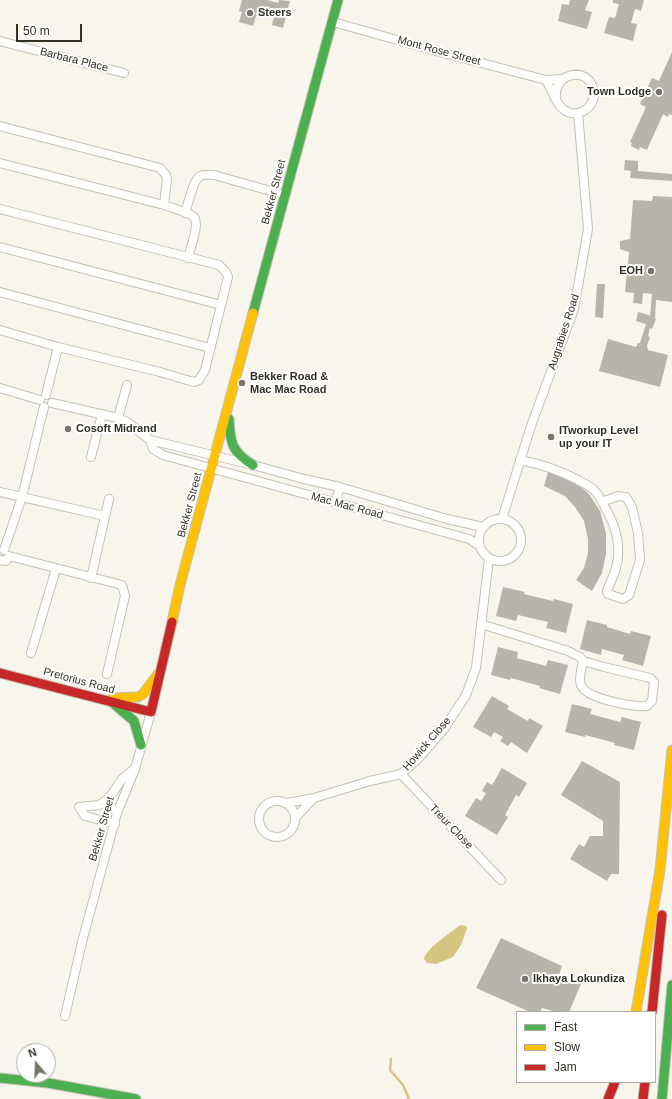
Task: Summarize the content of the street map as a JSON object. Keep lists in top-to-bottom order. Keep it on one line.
{"streets":{"main road":["Bekker Street","Pretorius Road"],"street":["Mont Rose Street","Barbara Place","Augrabies Road","Mac Mac Road","Howick Close","Treur Close"]},"crossings":[["Mont Rose Street","Bekker Street"],["Mont Rose Street","Augrabies Road"],["Bekker Street","Mac Mac Road"],["Bekker Street","Pretorius Road"],["Augrabies Road","Mac Mac Road"],["Augrabies Road","Howick Close"],["Mac Mac Road","Howick Close"],["Howick Close","Treur Close"]],"places":["Steers","Town Lodge","EOH","Bekker Road & Mac Mac Road","Cosoft Midrand","ITworkup Level up your IT","Ikhaya Lokundiza"],"legend":["Fast","Slow","Jam"],"scale_bar":"50 m","north":"top"}
